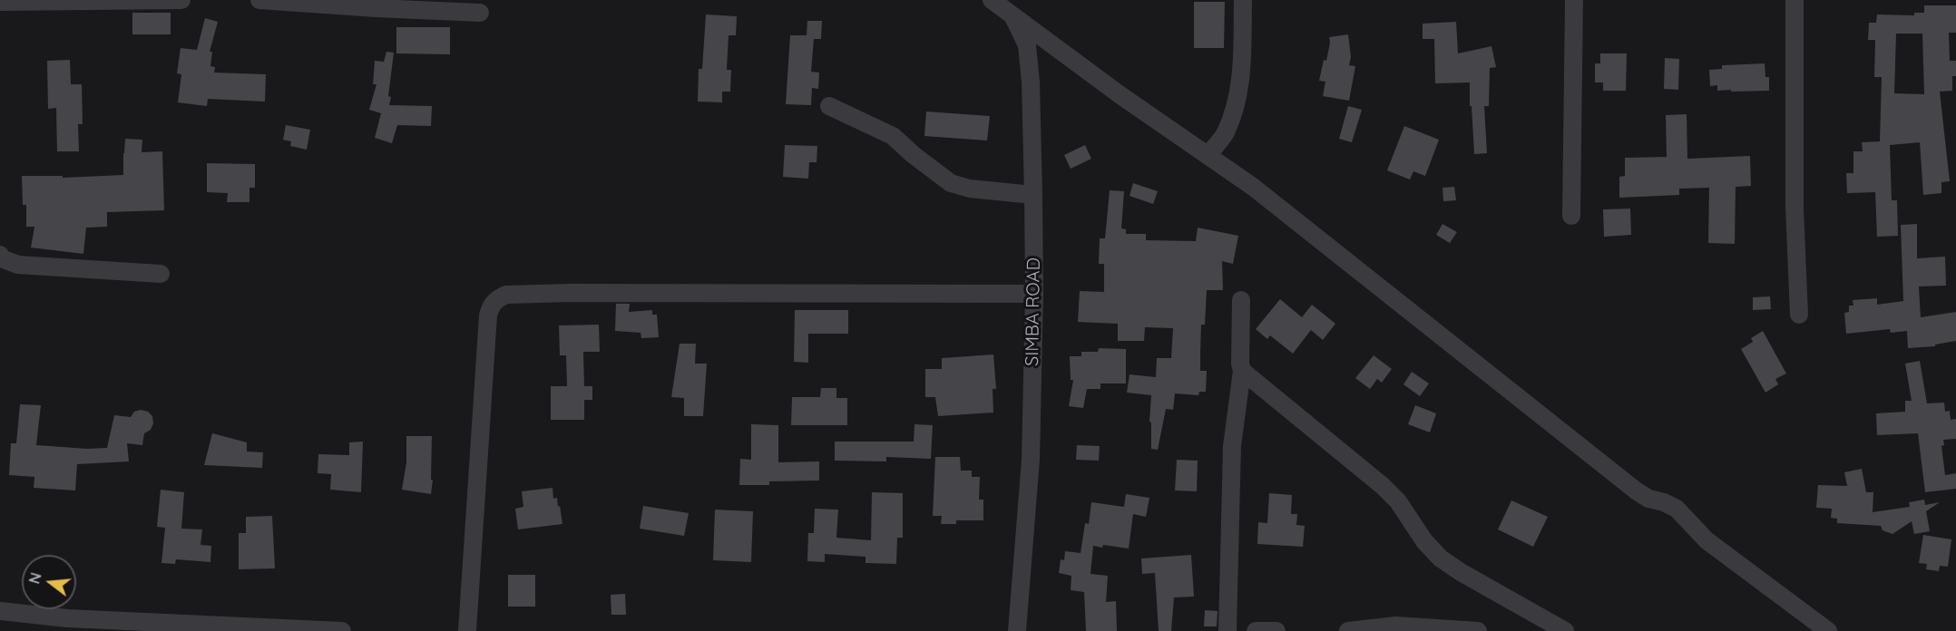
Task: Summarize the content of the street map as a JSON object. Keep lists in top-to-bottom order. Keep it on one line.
{"streets":{"street":["SIMBA ROAD"]},"north":"left"}
